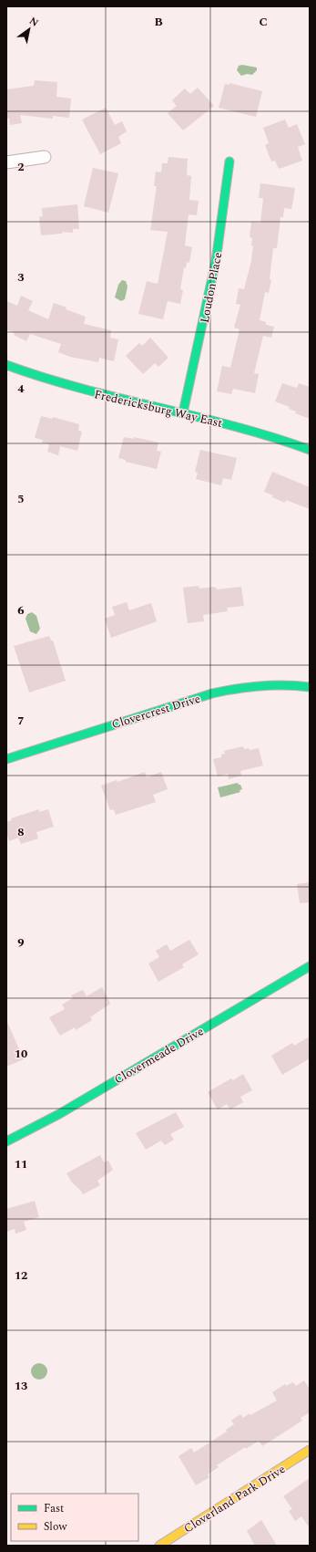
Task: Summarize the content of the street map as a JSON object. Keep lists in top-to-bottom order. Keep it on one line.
{"streets":{"street":["Loudon Place","Fredericksburg Way East","Clovercrest Drive","Clovermeade Drive","Cloverland Park Drive"]},"crossings":[["Loudon Place","Fredericksburg Way East"]],"legend":["Fast","Slow"],"north":"top right","grid":{"columns":["B","C"],"rows":["2","3","4","5","6","7","8","9","10","11","12","13"]}}
